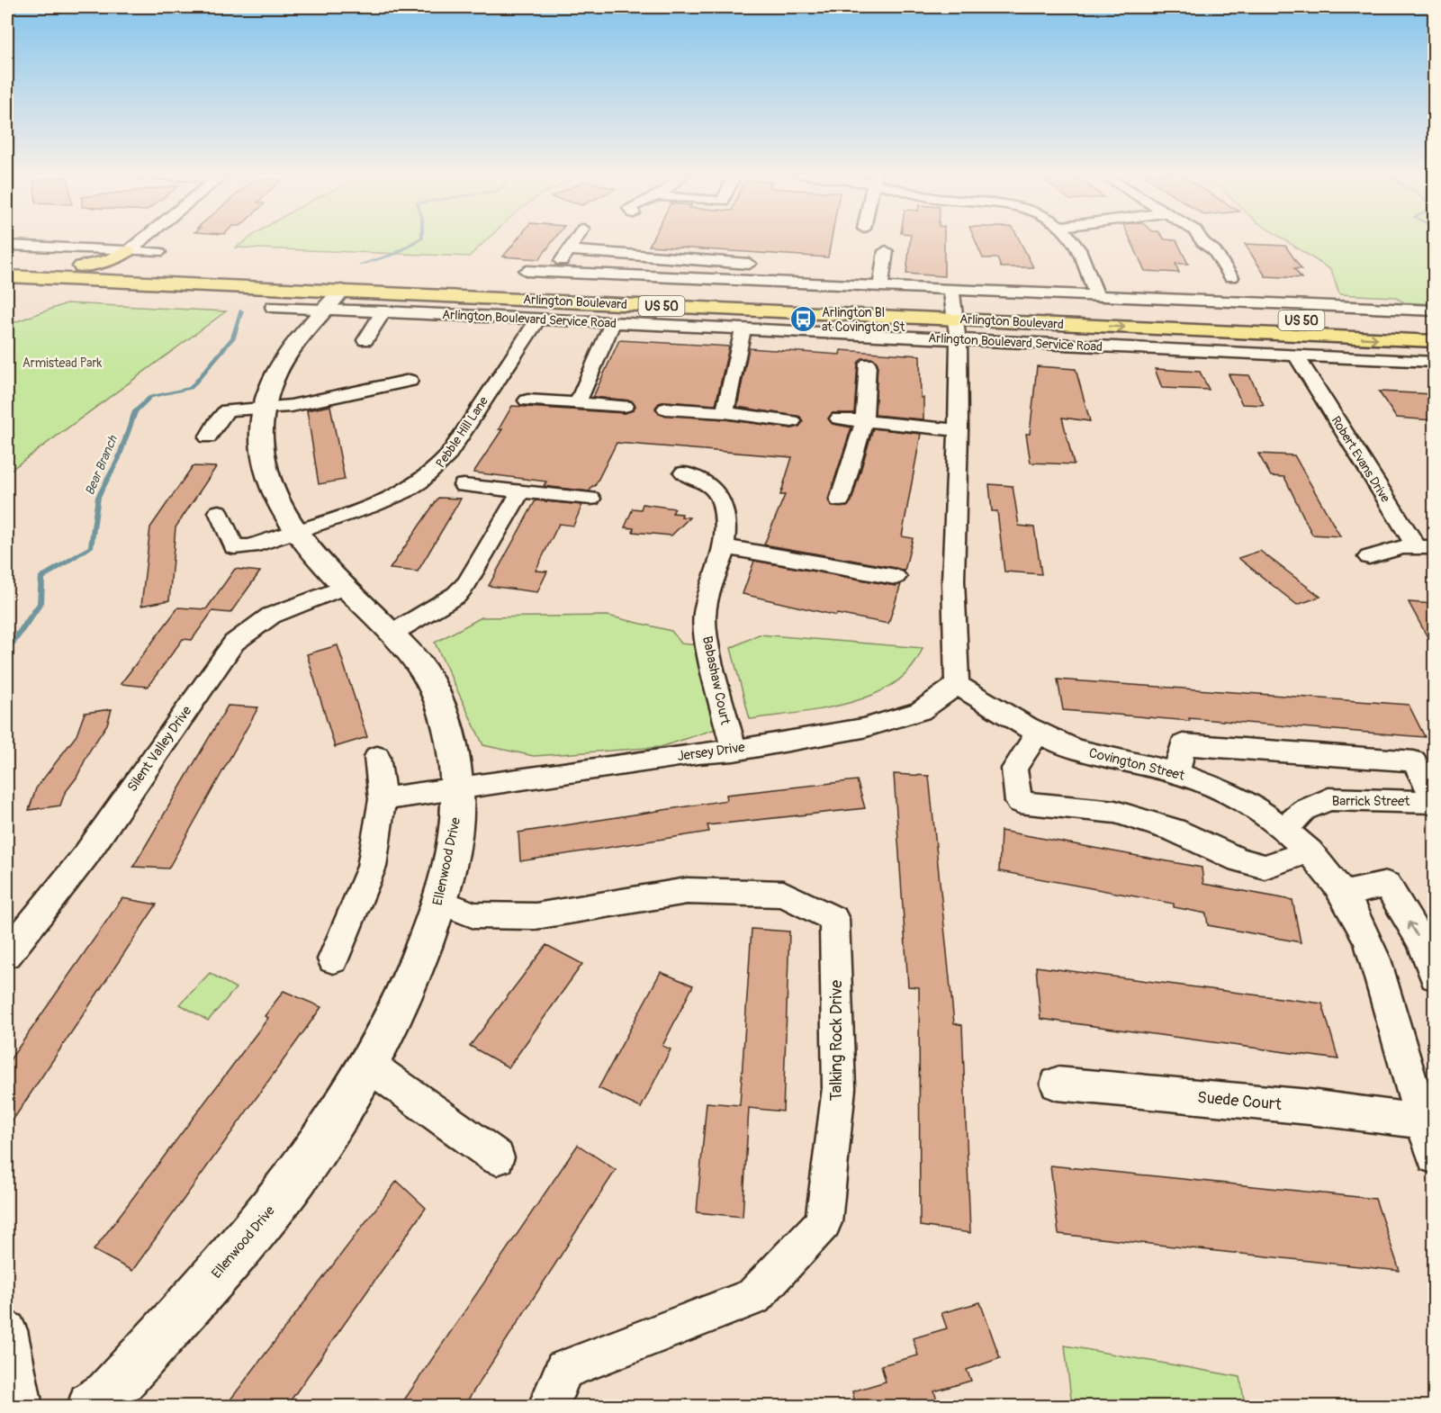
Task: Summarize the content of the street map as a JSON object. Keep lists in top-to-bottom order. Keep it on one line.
{"streets":{"main road":["Arlington Boulevard","US 50"],"street":["Arlington Boulevard Service Road","Pebble Hill Lane","Robert Evans Drive","Babashaw Court","Silent Valley Drive","Jersey Drive","Covington Street","Barrick Street","Ellenwood Drive","Talking Rock Drive","Suede Court"]},"crossings":[["Arlington Boulevard","Arlington Boulevard Service Road"],["Arlington Boulevard","Ellenwood Drive"],["Arlington Boulevard Service Road","Pebble Hill Lane"],["Arlington Boulevard Service Road","Robert Evans Drive"],["Arlington Boulevard Service Road","Ellenwood Drive"],["Pebble Hill Lane","Ellenwood Drive"],["Babashaw Court","Jersey Drive"],["Silent Valley Drive","Ellenwood Drive"],["Jersey Drive","Covington Street"],["Jersey Drive","Ellenwood Drive"],["Covington Street","Barrick Street"],["Covington Street","Suede Court"],["Ellenwood Drive","Talking Rock Drive"]],"water":["Bear Branch"],"parks":["Armistead Park"],"places":{"bus stop":["Arlington Bl at Covington St"]}}
